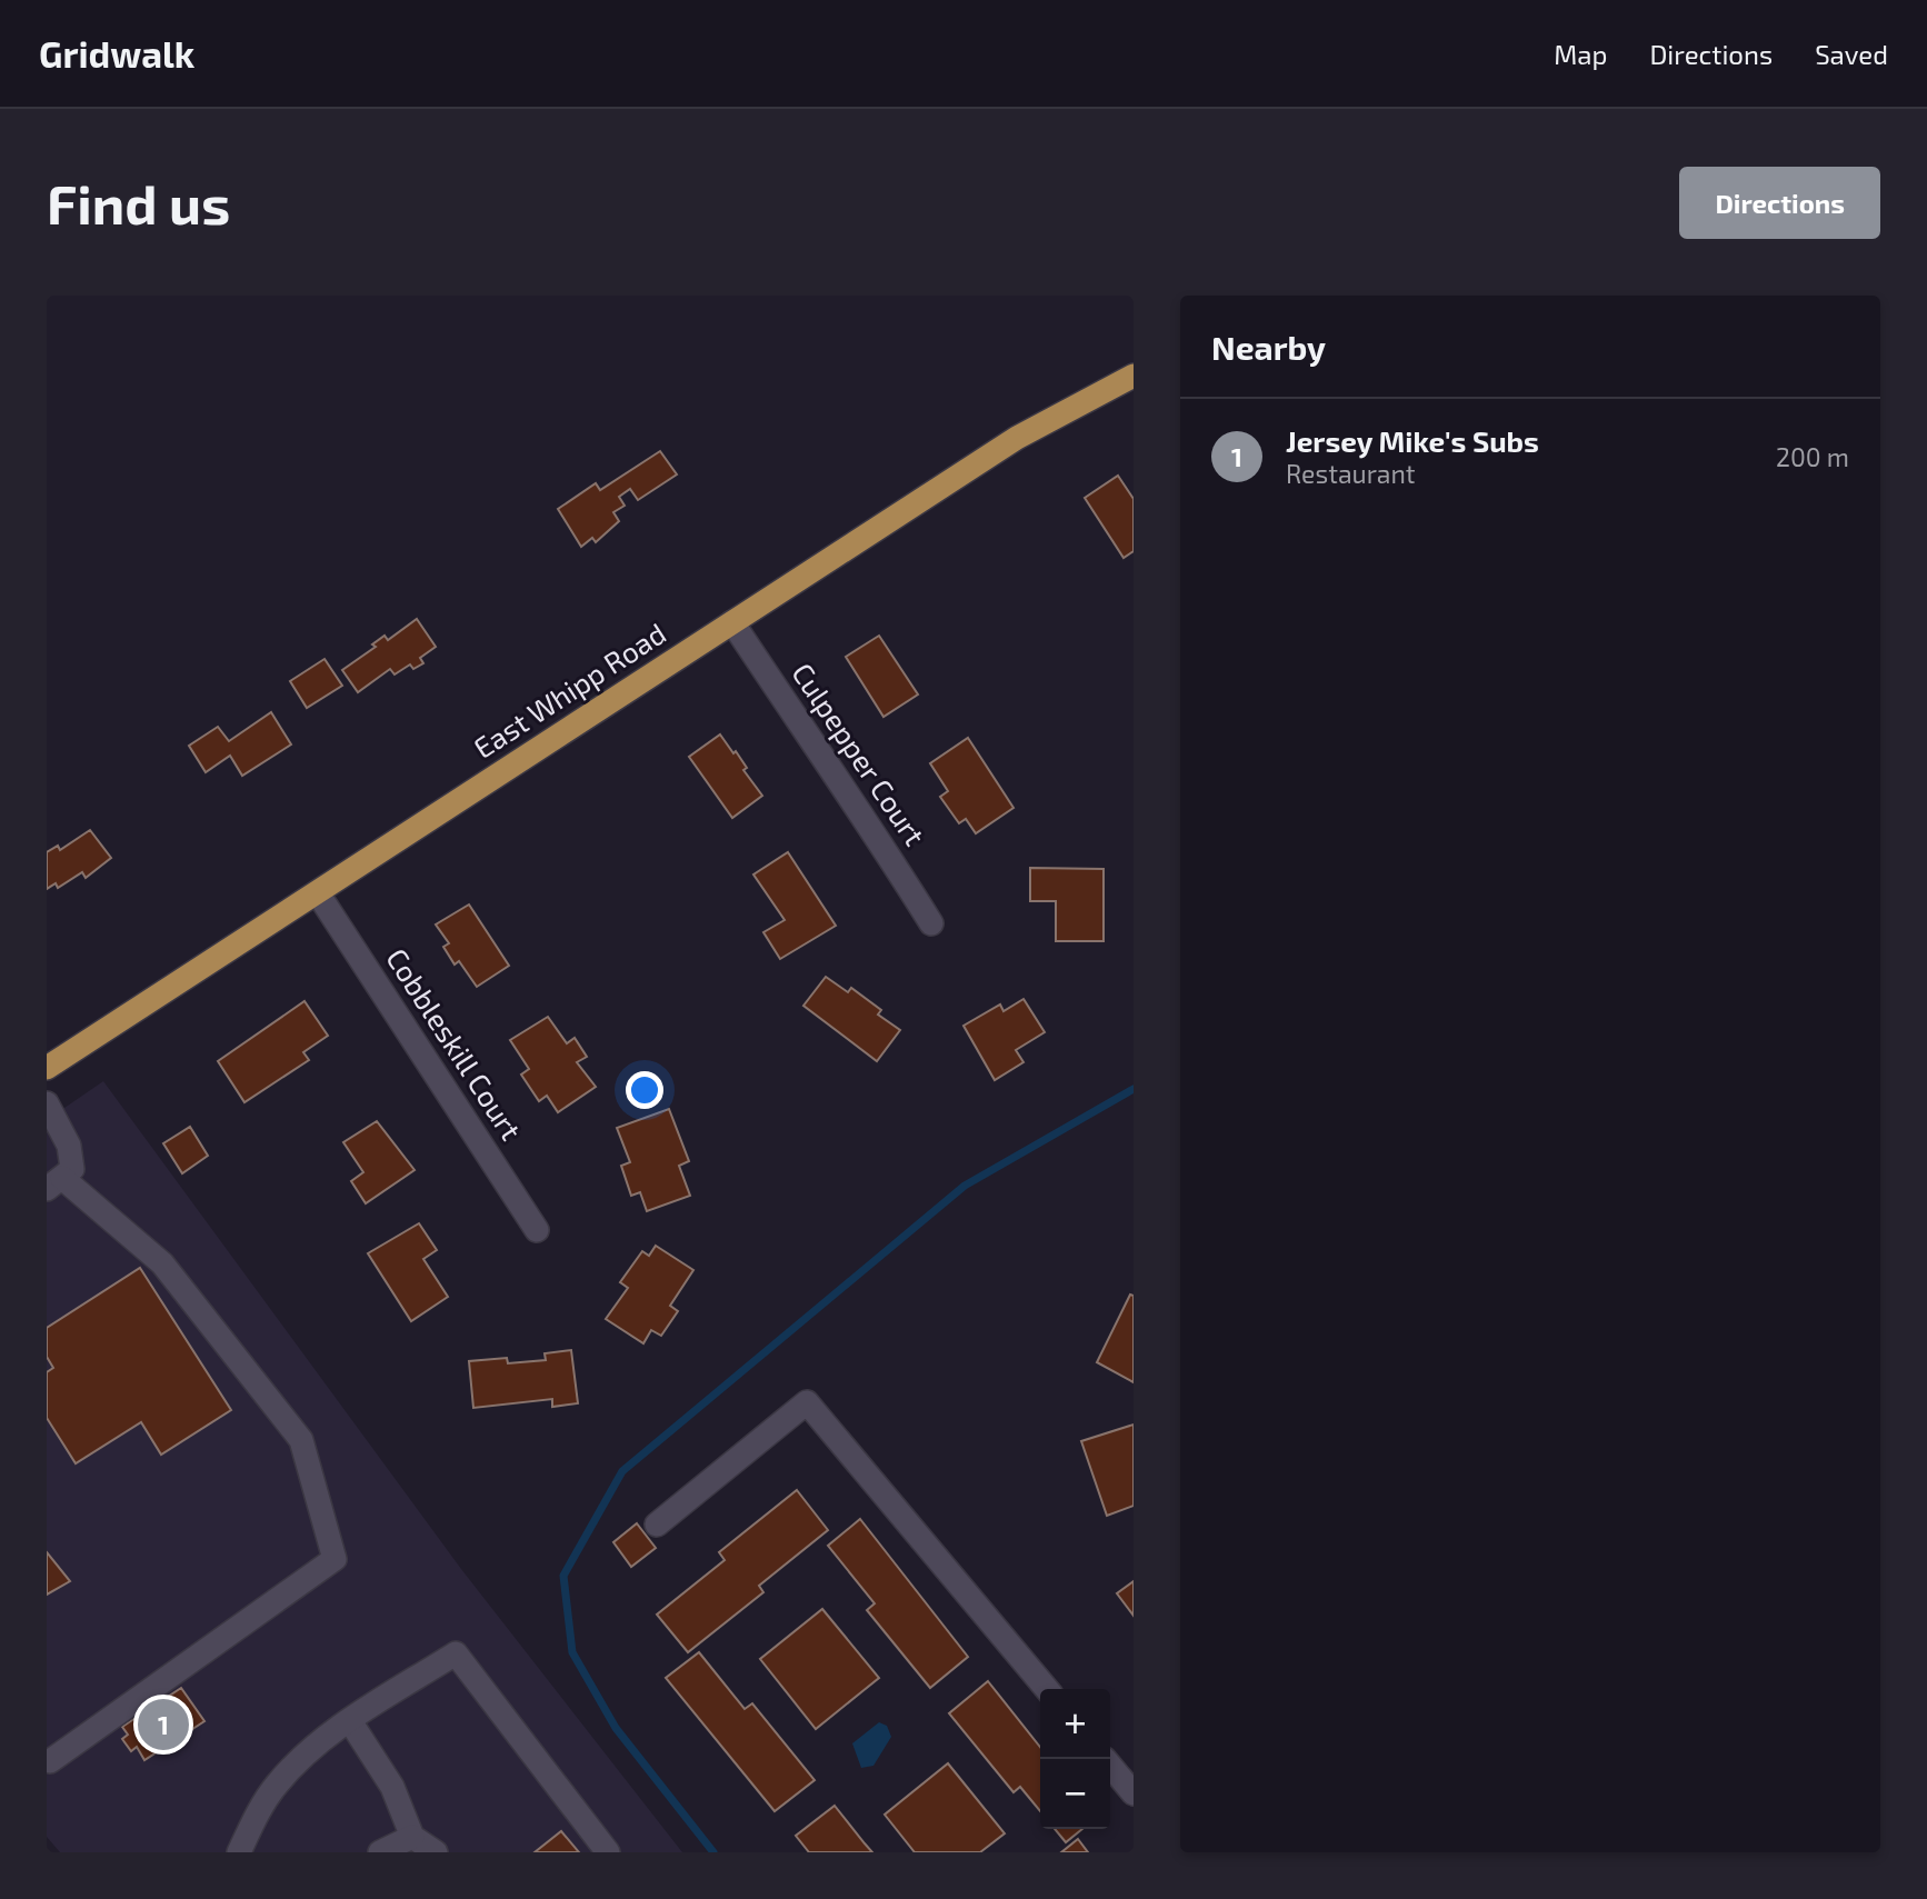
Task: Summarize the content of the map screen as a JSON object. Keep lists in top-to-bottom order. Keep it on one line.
{"streets":{"main road":["East Whipp Road"],"street":["Culpepper Court","Cobbleskill Court"]},"crossings":[["East Whipp Road","Culpepper Court"],["East Whipp Road","Cobbleskill Court"]],"page":{"header":"Gridwalk","nav":["Map","Directions","Saved"],"buttons":"Directions","title":"Find us","heading":"Nearby","list":[{"mark":"1","name":"Jersey Mike's Subs","note":"Restaurant","value":"200 m"}],"map_buttons":["+","−"],"pins":"1"}}
